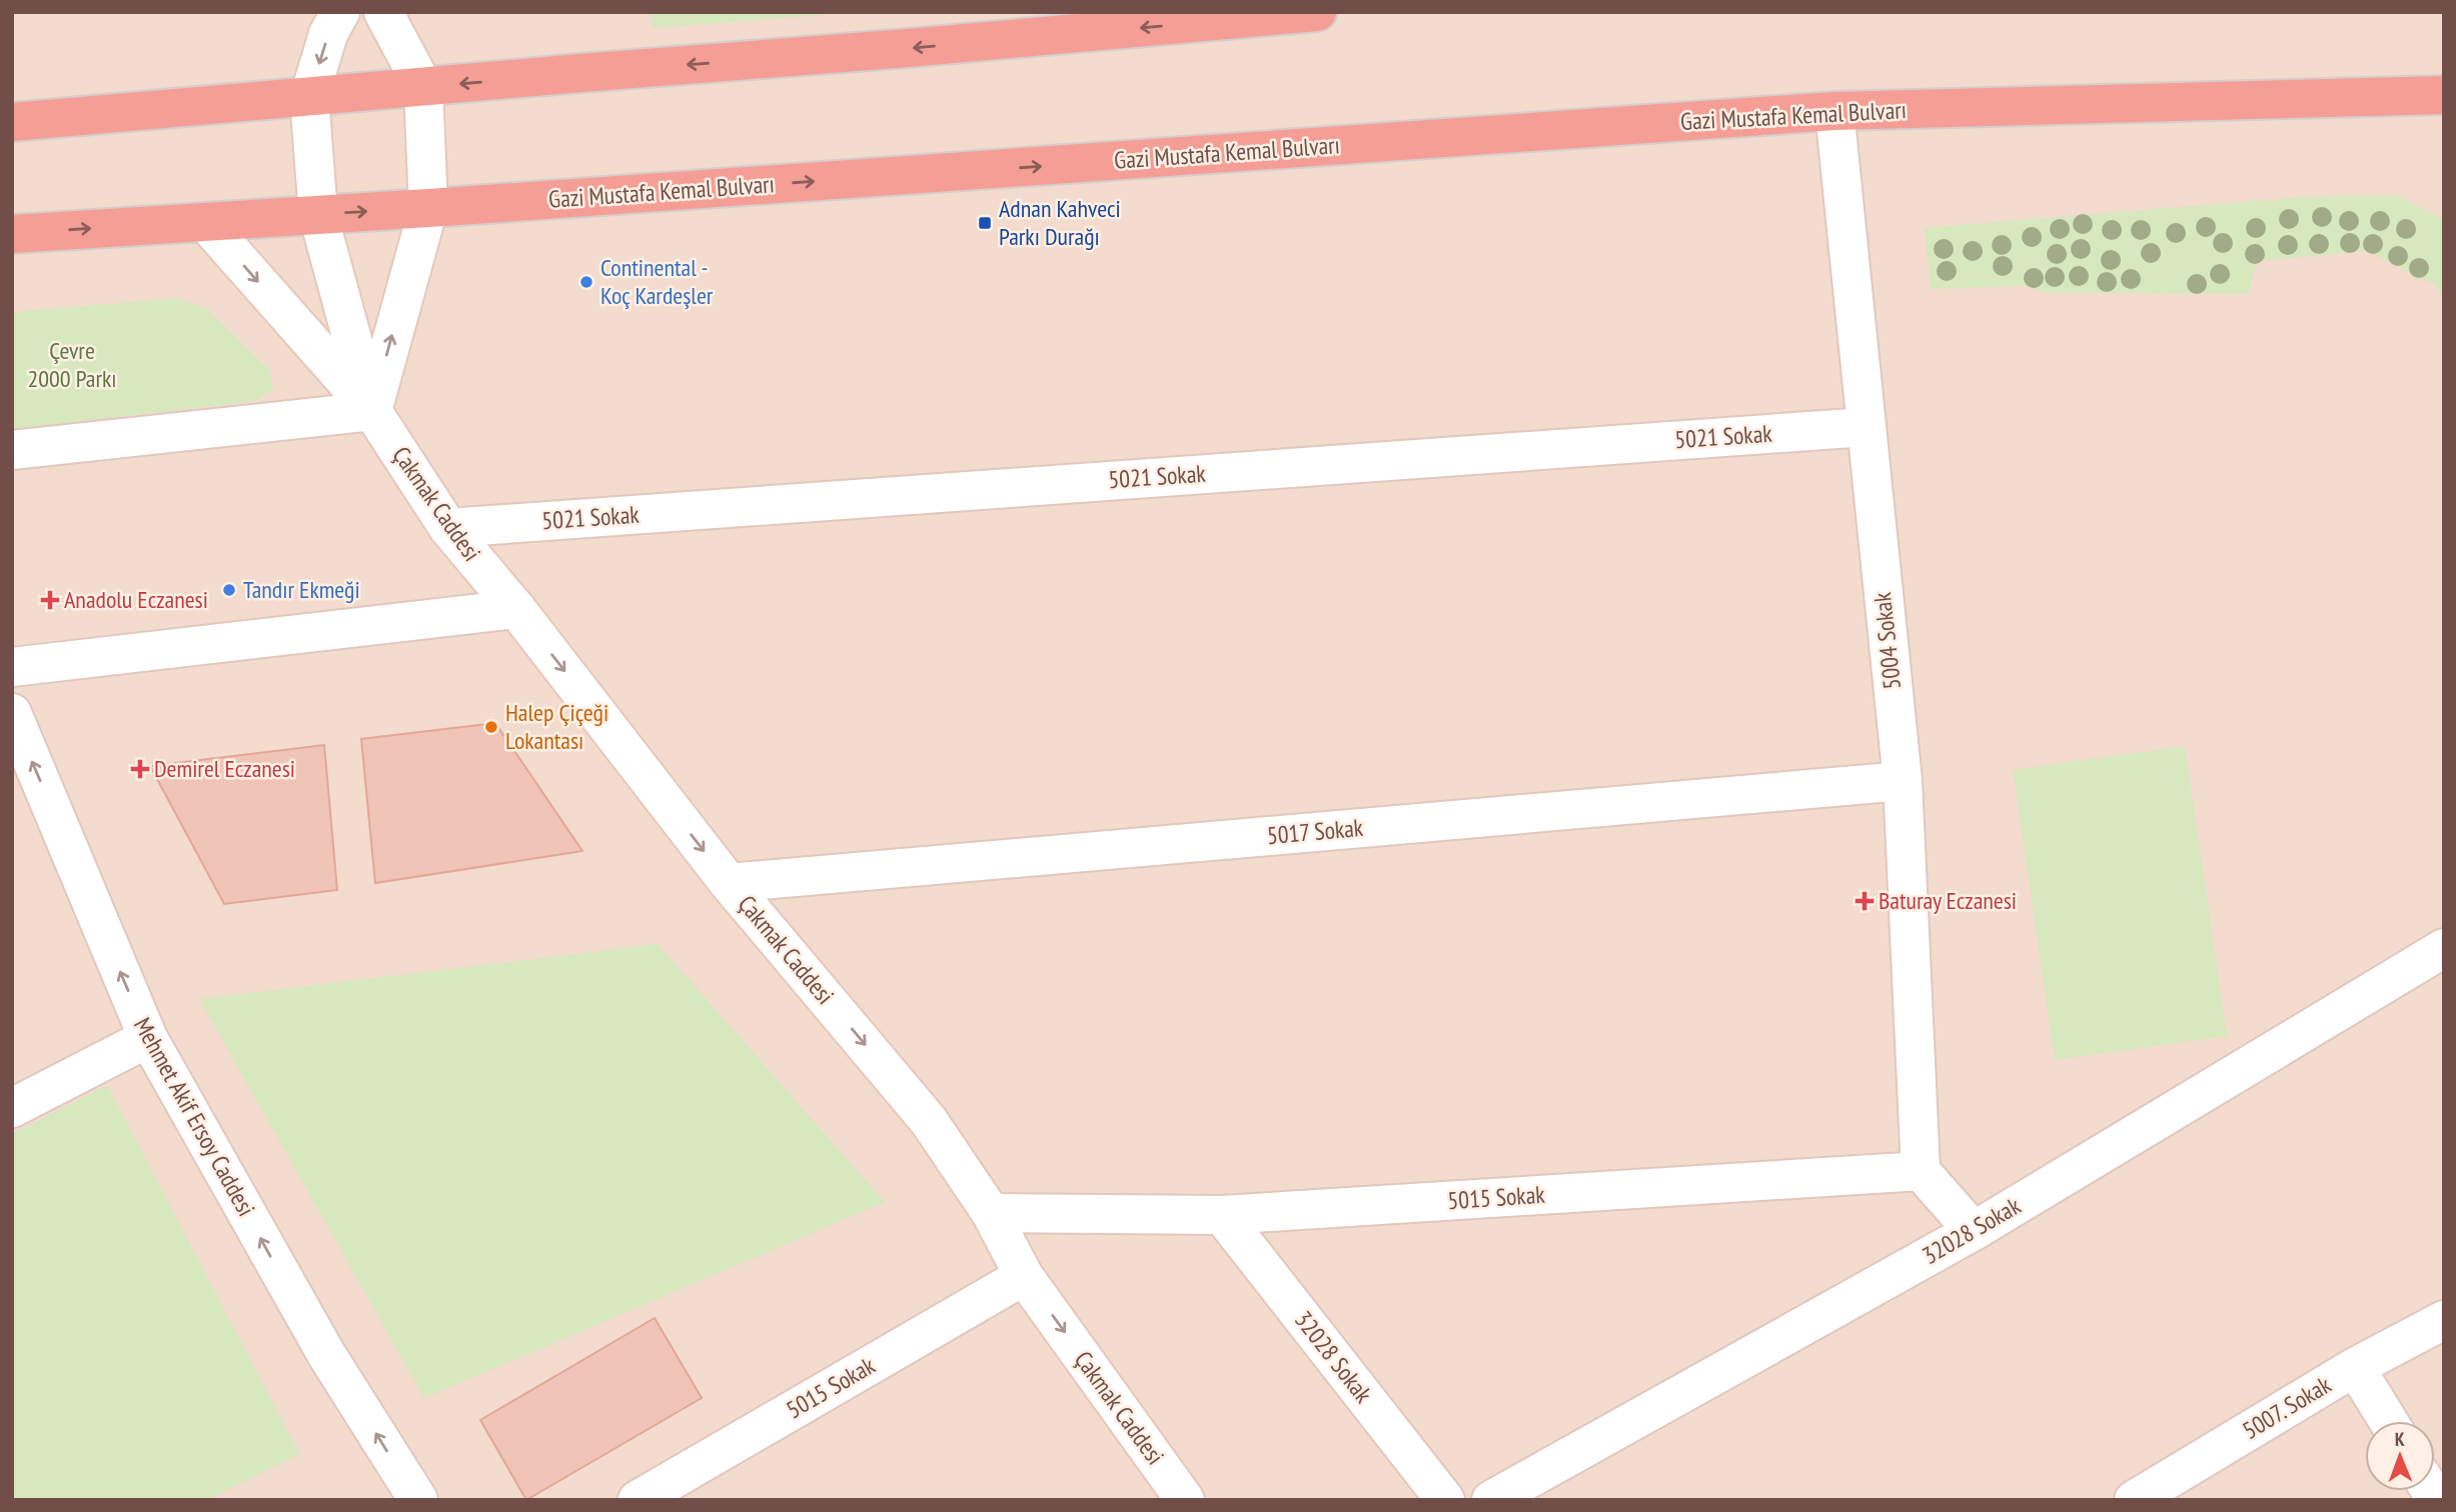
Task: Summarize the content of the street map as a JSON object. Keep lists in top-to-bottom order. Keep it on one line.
{"streets":{"highway":["Gazi Mustafa Kemal Bulvarı"],"street":["5021 Sokak","Çakmak Caddesi","5004 Sokak","5017 Sokak","Mehmet Akif Ersoy Caddesi","5015 Sokak","32028 Sokak","5007. Sokak"]},"crossings":[["Gazi Mustafa Kemal Bulvarı","5004 Sokak"],["5021 Sokak","Çakmak Caddesi"],["5021 Sokak","5004 Sokak"],["Çakmak Caddesi","5017 Sokak"],["Çakmak Caddesi","5015 Sokak"],["5004 Sokak","5017 Sokak"],["5004 Sokak","5015 Sokak"],["5015 Sokak","32028 Sokak"]],"one_way":["Çakmak Caddesi","Mehmet Akif Ersoy Caddesi"],"parks":["Çevre 2000 Parkı"],"places":{"transit":["Adnan Kahveci Parkı Durağı"],"other":["Continental - Koç Kardeşler","Tandır Ekmeği","Halep Çiçeği Lokantası"],"health":["Anadolu Eczanesi","Demirel Eczanesi","Baturay Eczanesi"]},"north":"top"}
